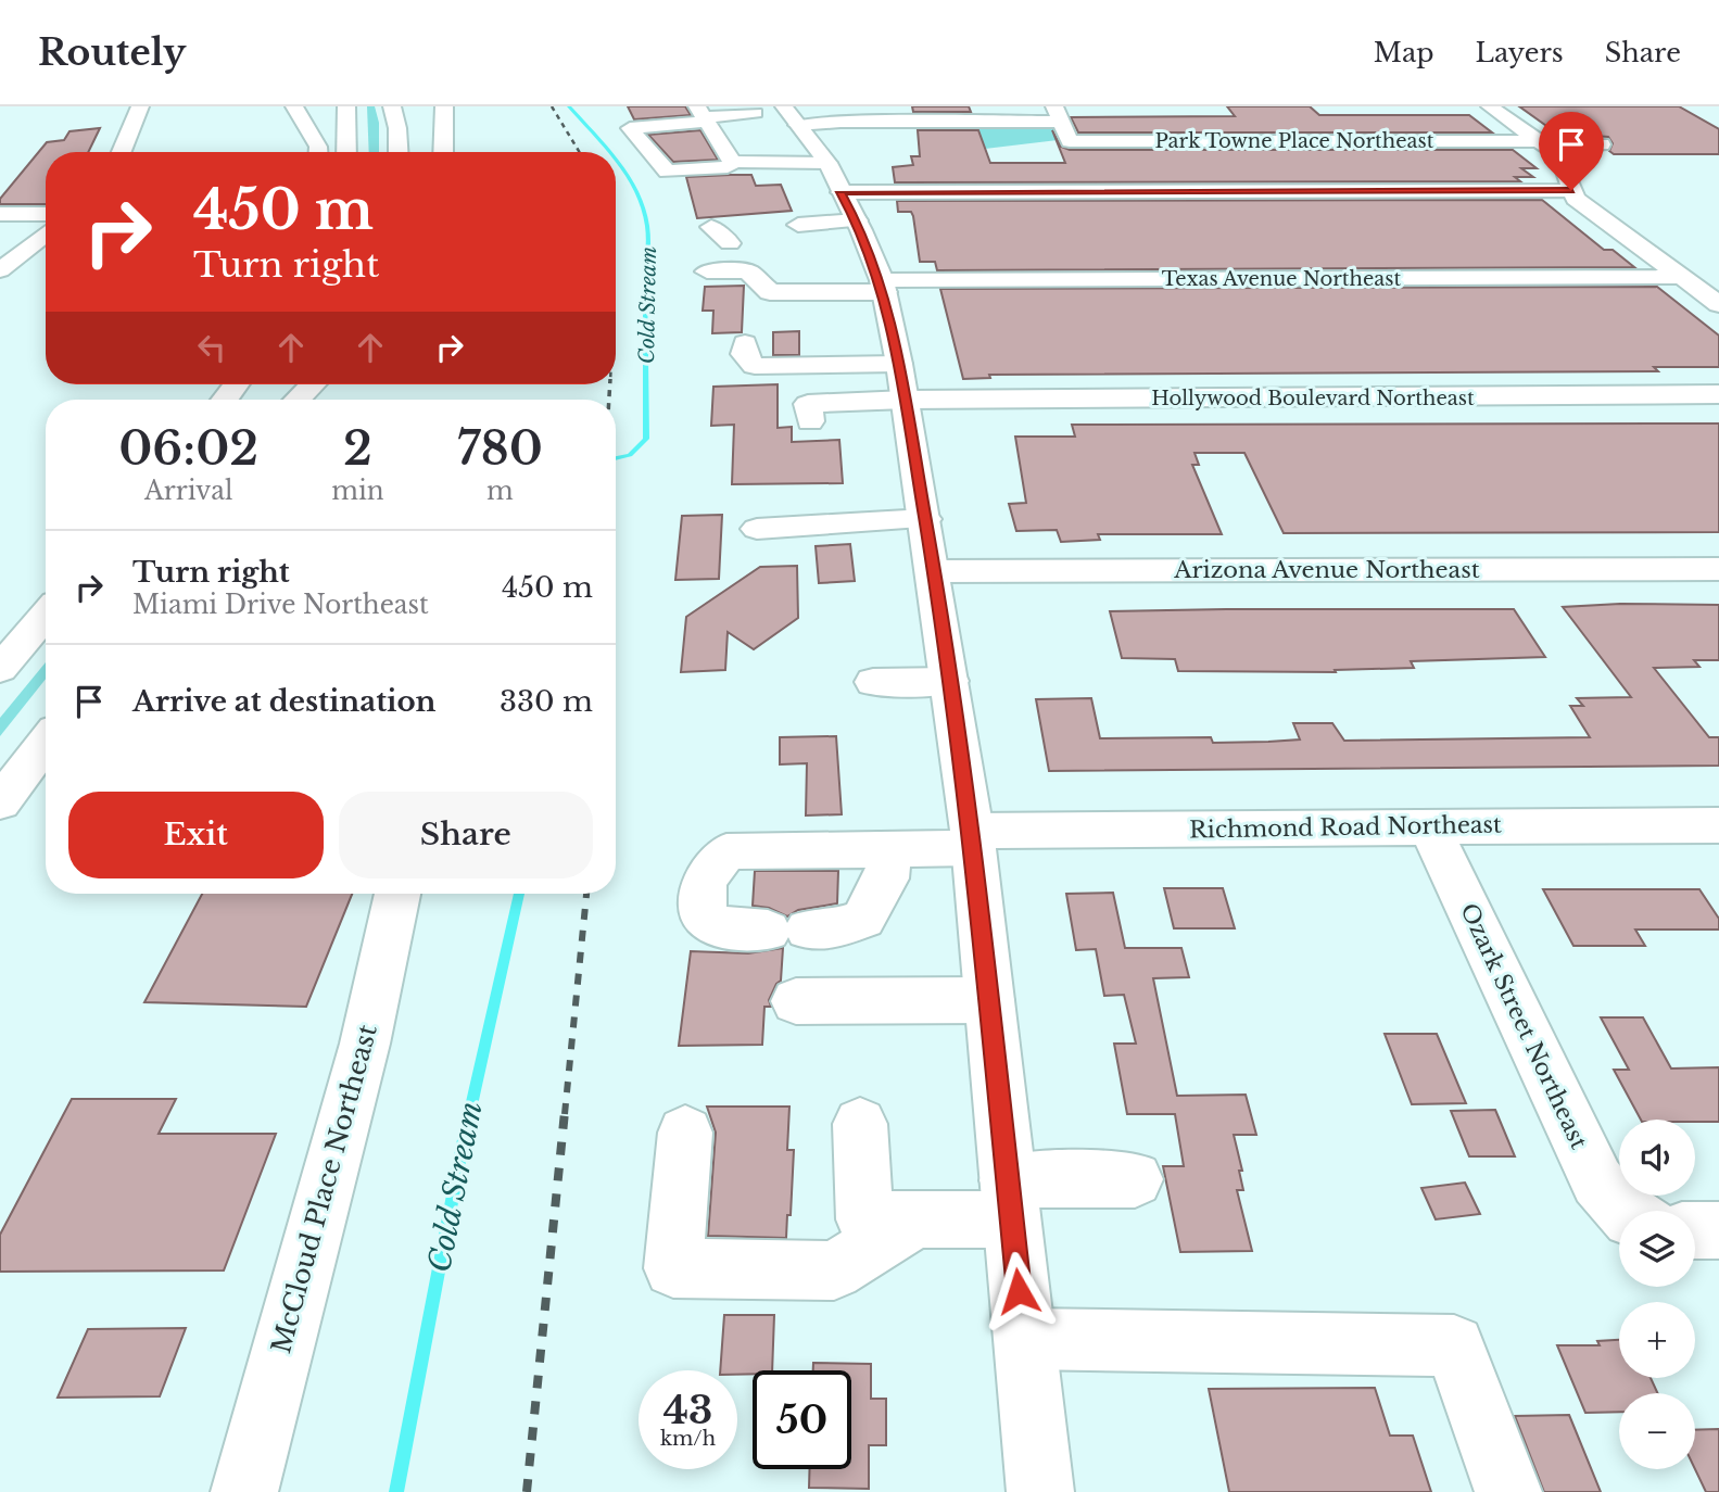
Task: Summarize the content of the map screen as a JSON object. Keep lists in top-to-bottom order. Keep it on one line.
{"streets":{"main road":["Park Towne Place Northeast","Texas Avenue Northeast","Hollywood Boulevard Northeast","Arizona Avenue Northeast","Richmond Road Northeast","Ozark Street Northeast","McCloud Place Northeast"]},"crossings":[["Richmond Road Northeast","Ozark Street Northeast"]],"water":["Cold Stream"],"page":{"header":"Routely","nav":["Map","Layers","Share"],"turn":["450 m","Turn right"],"eta":["06:02","Arrival","2","min","780","m"],"list":[{"name":"Turn right","note":"Miami Drive Northeast","value":"450 m"},{"name":"Arrive at destination","value":"330 m"}],"buttons":["Exit","Share"],"map_buttons":["+","−"],"speed":"43 km/h","limit":"50"}}
